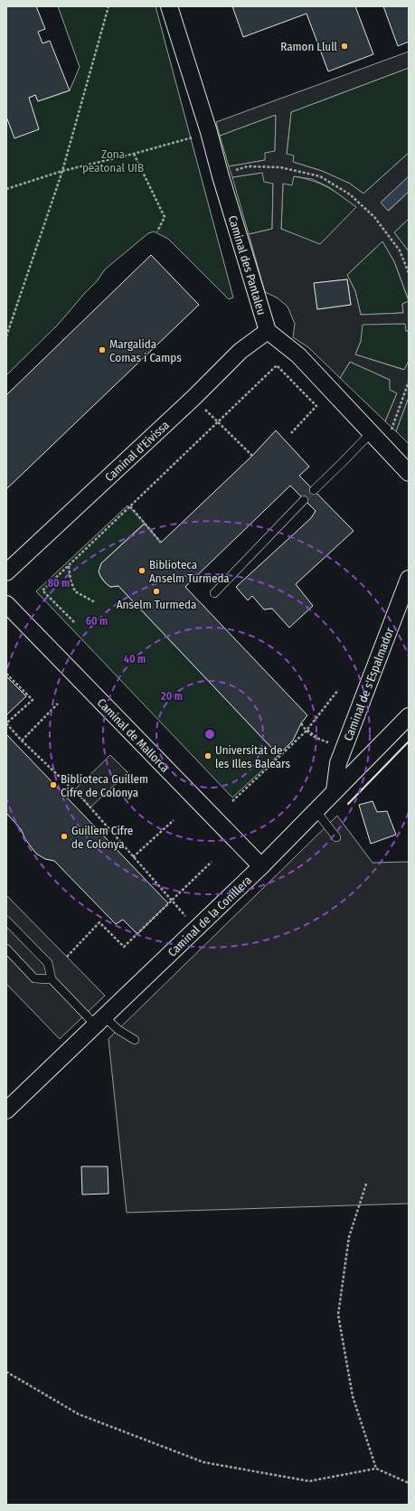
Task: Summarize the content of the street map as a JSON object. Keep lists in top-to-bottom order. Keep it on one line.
{"streets":{"street":["Caminal des Pantaleu","Caminal d'Eivissa","Caminal de s'Espalmador","Caminal de Mallorca","Caminal de la Conillera"]},"crossings":[["Caminal des Pantaleu","Caminal d'Eivissa"],["Caminal de s'Espalmador","Caminal de la Conillera"],["Caminal de Mallorca","Caminal de la Conillera"]],"parks":["Zona peatonal UIB"],"places":["Ramon Llull","Margalida Comas i Camps","Biblioteca Anselm Turmeda","Anselm Turmeda","Universitat de les Illes Balears","Biblioteca Guillem Cifre de Colonya","Guillem Cifre de Colonya"],"rings":["80 m","60 m","40 m","20 m"]}
